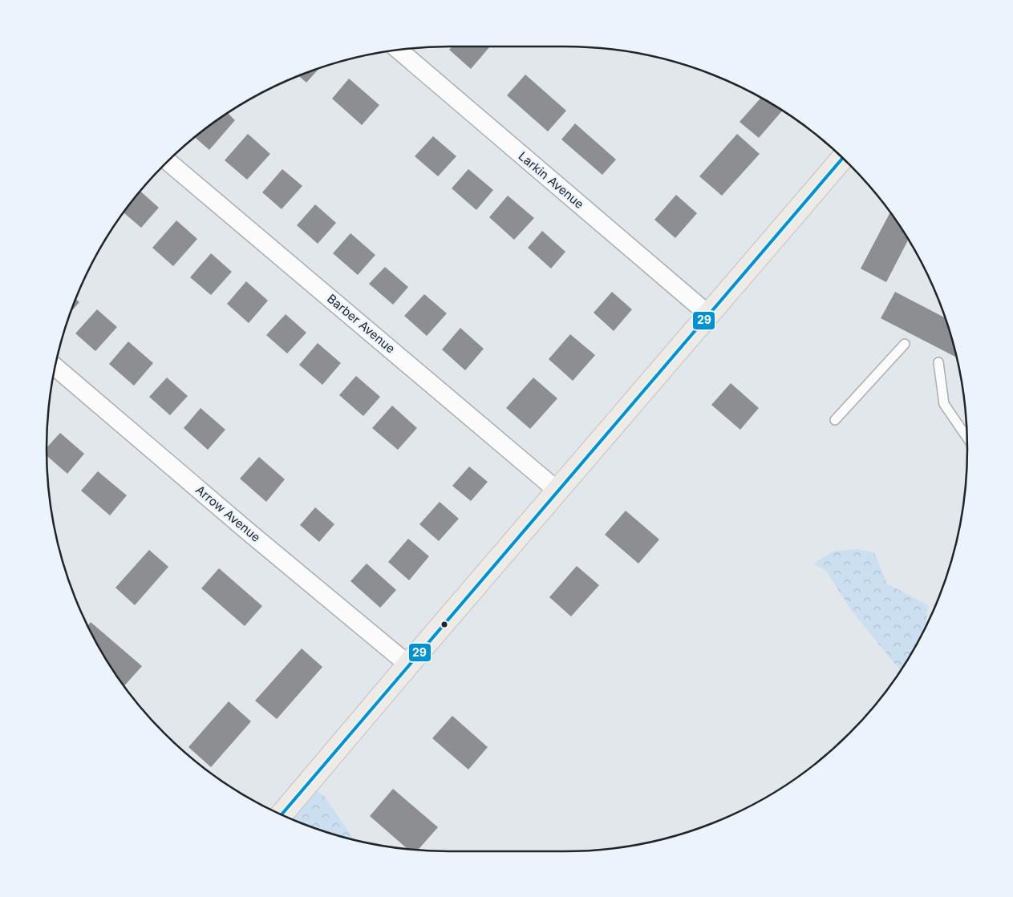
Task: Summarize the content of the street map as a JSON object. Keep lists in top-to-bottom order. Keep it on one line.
{"streets":{"street":["Larkin Avenue","Barber Avenue","Arrow Avenue"]},"lines":["transit line 29"]}
